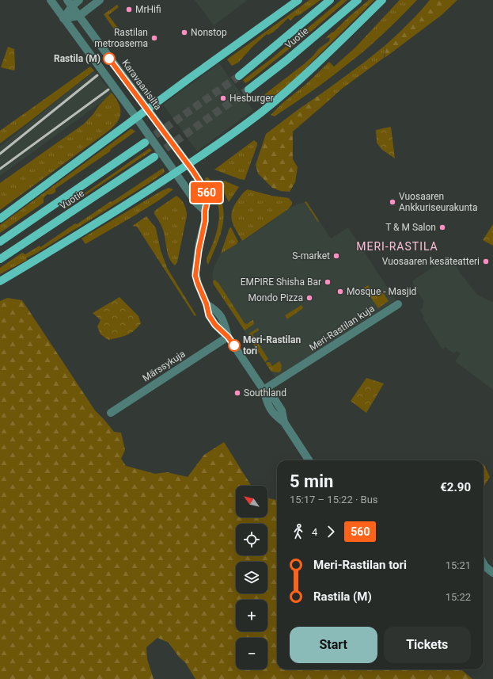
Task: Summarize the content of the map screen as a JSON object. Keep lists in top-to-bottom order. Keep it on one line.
{"streets":{"main road":["Vuotie"],"street":["Karavaanisilta","Meri-Rastilan kuja","Märssykuja"]},"crossings":[["Karavaanisilta","Märssykuja"]],"districts":["MERI-RASTILA"],"places":["MrHifi","Nonstop","Rastilan metroasema","Rastila (M)","Hesburger","Vuosaaren Ankkuriseurakunta","T & M Salon","S-market","Vuosaaren kesäteatteri","EMPIRE Shisha Bar","Mosque - Masjid","Mondo Pizza","Meri-Rastilan tori","Southland"],"lines":["bus line 560"],"north":"top left","page":{"on_map":"560","heading":["5 min","15:17 – 15:22 · Bus","€2.90"],"map_buttons":["+","−"],"legs":["4","560"],"list":[{"name":"Meri-Rastilan tori","value":"15:21"},{"name":"Rastila (M)","value":"15:22"}],"buttons":["Start","Tickets"]}}
